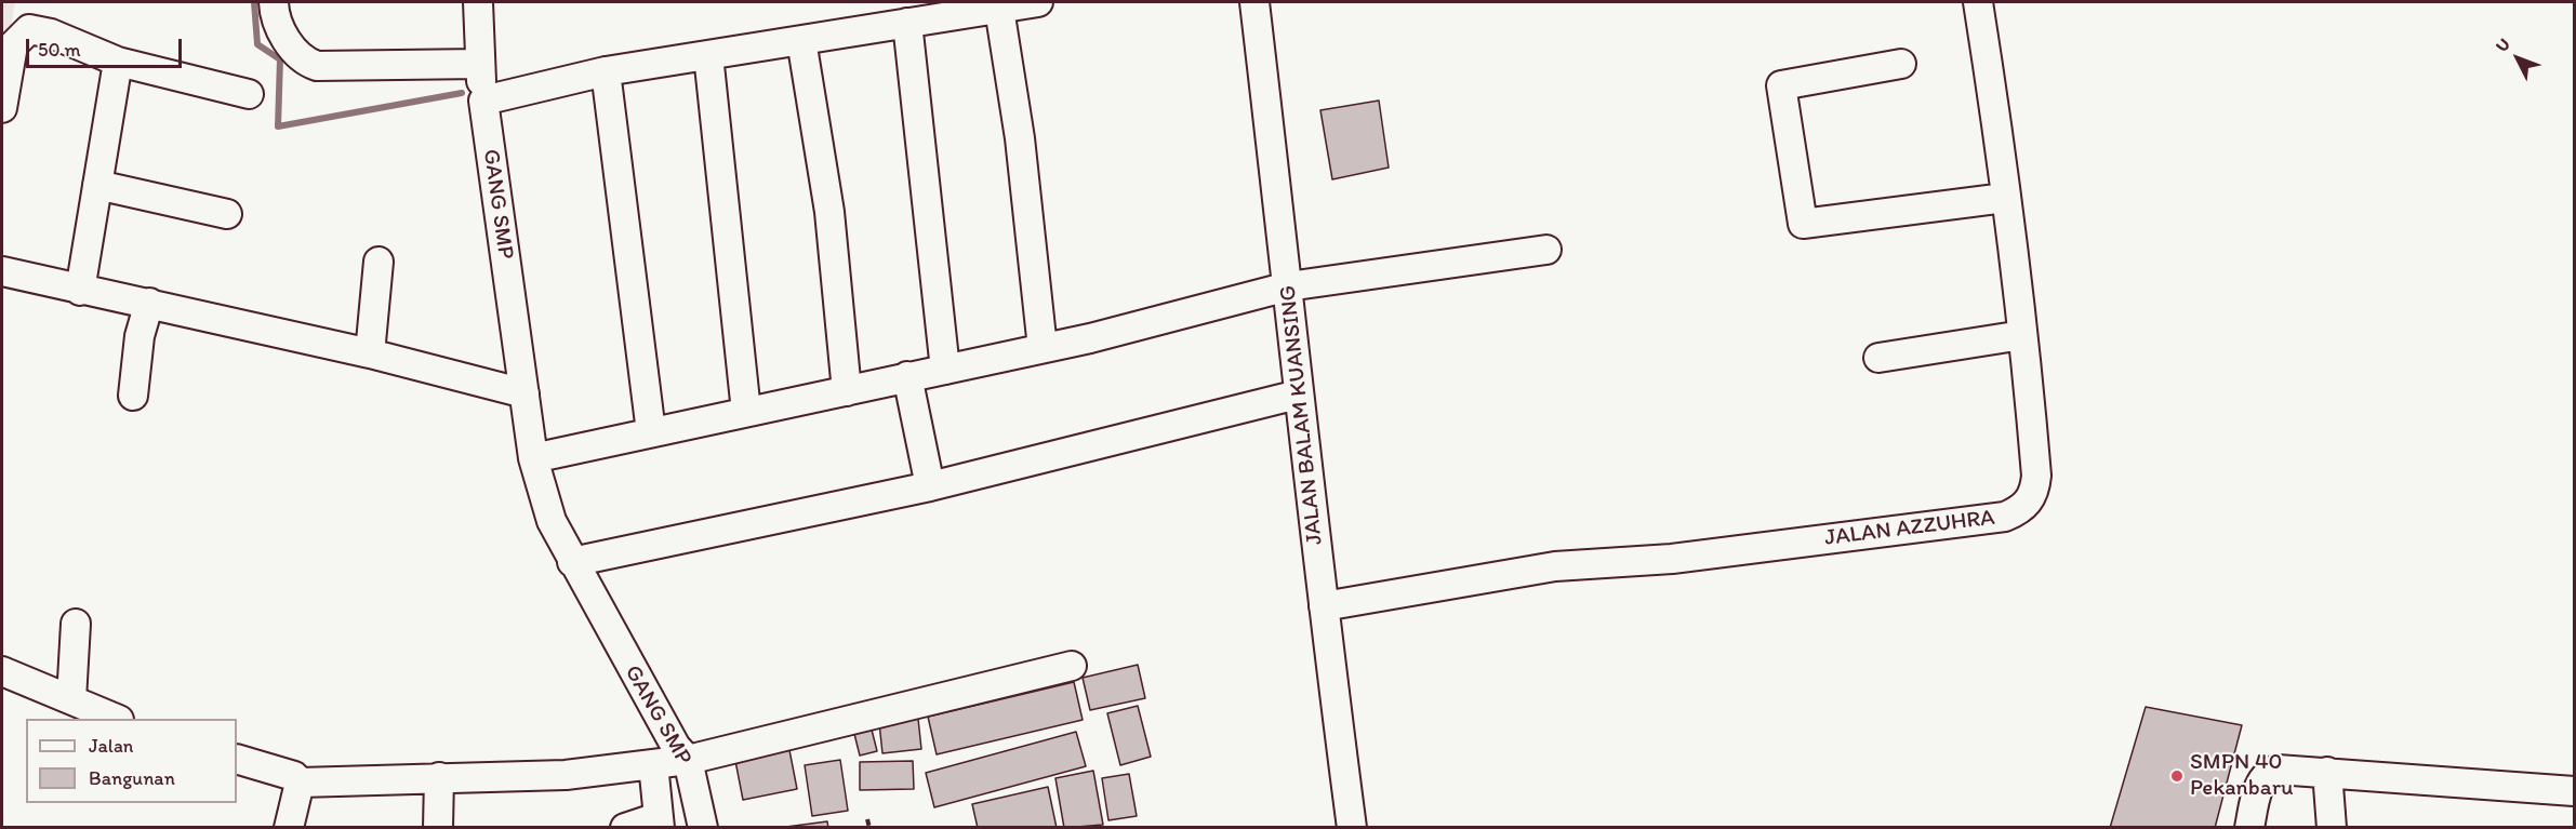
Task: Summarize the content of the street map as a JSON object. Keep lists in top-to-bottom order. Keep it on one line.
{"streets":{"street":["GANG SMP","JALAN BALAM KUANSING","JALAN AZZUHRA"]},"crossings":[["JALAN BALAM KUANSING","JALAN AZZUHRA"]],"places":["SMPN 40 Pekanbaru"],"legend":["Jalan","Bangunan"],"scale_bar":"50 m","north":"top left"}
